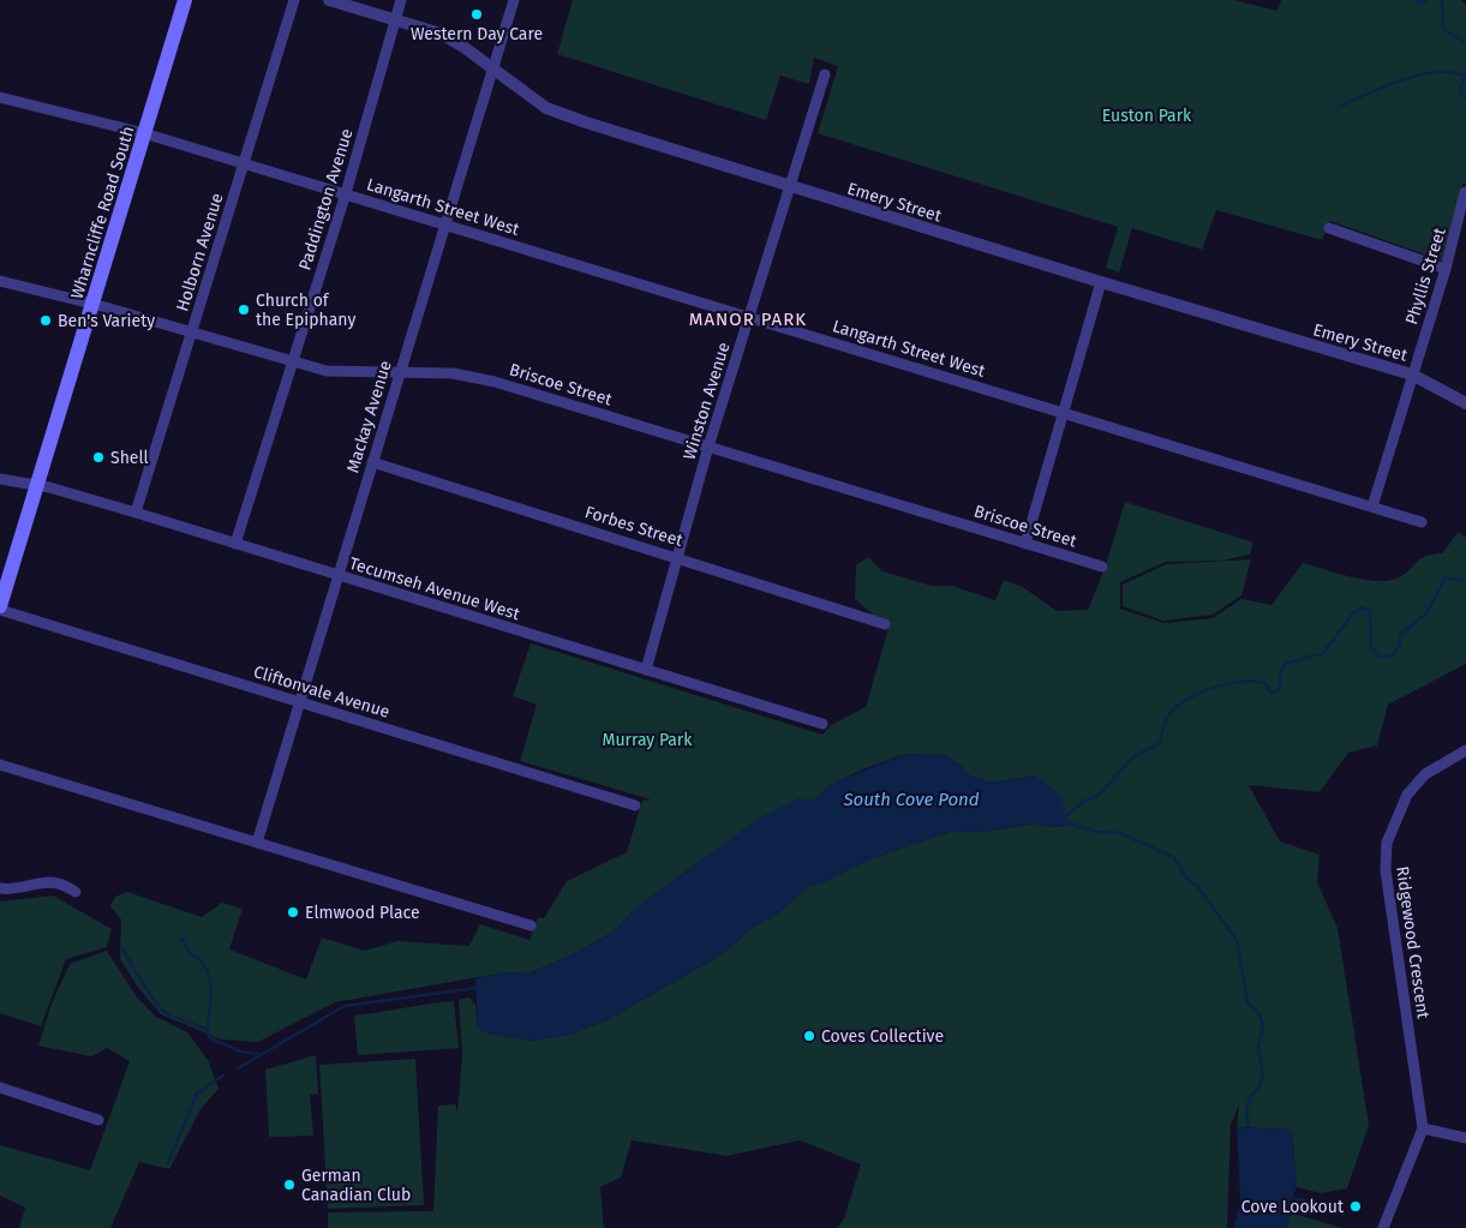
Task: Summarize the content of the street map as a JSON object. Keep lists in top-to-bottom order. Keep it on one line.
{"streets":{"main road":["Wharncliffe Road South"],"street":["Paddington Avenue","Emery Street","Langarth Street West","Holborn Avenue","Phyllis Street","Briscoe Street","Winston Avenue","Mackay Avenue","Forbes Street","Tecumseh Avenue West","Cliftonvale Avenue","Ridgewood Crescent"]},"crossings":[["Paddington Avenue","Emery Street"],["Paddington Avenue","Langarth Street West"],["Paddington Avenue","Briscoe Street"],["Paddington Avenue","Tecumseh Avenue West"],["Emery Street","Phyllis Street"],["Emery Street","Winston Avenue"],["Emery Street","Mackay Avenue"],["Langarth Street West","Wharncliffe Road South"],["Langarth Street West","Holborn Avenue"],["Langarth Street West","Phyllis Street"],["Langarth Street West","Winston Avenue"],["Langarth Street West","Mackay Avenue"],["Wharncliffe Road South","Briscoe Street"],["Wharncliffe Road South","Tecumseh Avenue West"],["Wharncliffe Road South","Cliftonvale Avenue"],["Holborn Avenue","Briscoe Street"],["Holborn Avenue","Tecumseh Avenue West"],["Briscoe Street","Winston Avenue"],["Briscoe Street","Mackay Avenue"],["Winston Avenue","Forbes Street"],["Winston Avenue","Tecumseh Avenue West"],["Mackay Avenue","Forbes Street"],["Mackay Avenue","Tecumseh Avenue West"],["Mackay Avenue","Cliftonvale Avenue"]],"districts":["MANOR PARK"],"water":["South Cove Pond"],"parks":["Euston Park","Murray Park"],"places":["Western Day Care","Church of the Epiphany","Ben's Variety","Shell","Elmwood Place","Coves Collective","German Canadian Club","Cove Lookout"]}
